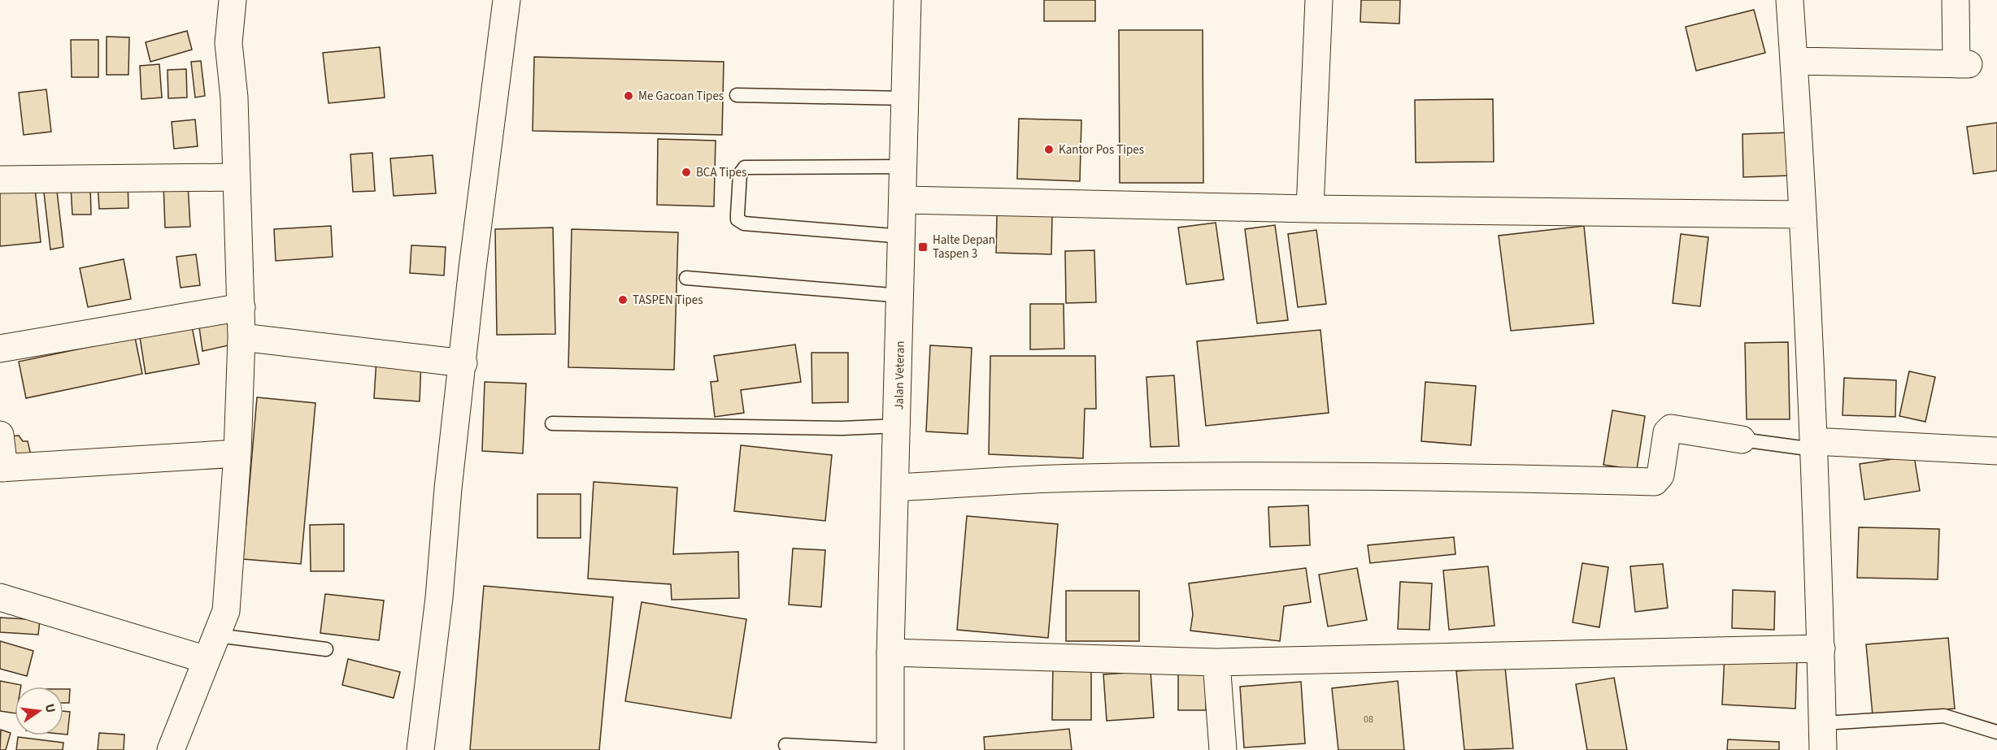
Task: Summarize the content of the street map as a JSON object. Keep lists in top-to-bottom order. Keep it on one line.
{"streets":{"street":["Jalan Veteran"]},"places":{"other":["Me Gacoan Tipes","Kantor Pos Tipes","BCA Tipes","TASPEN Tipes"],"transit":["Halte Depan Taspen 3"]},"house_numbers":["08"],"north":"right"}
